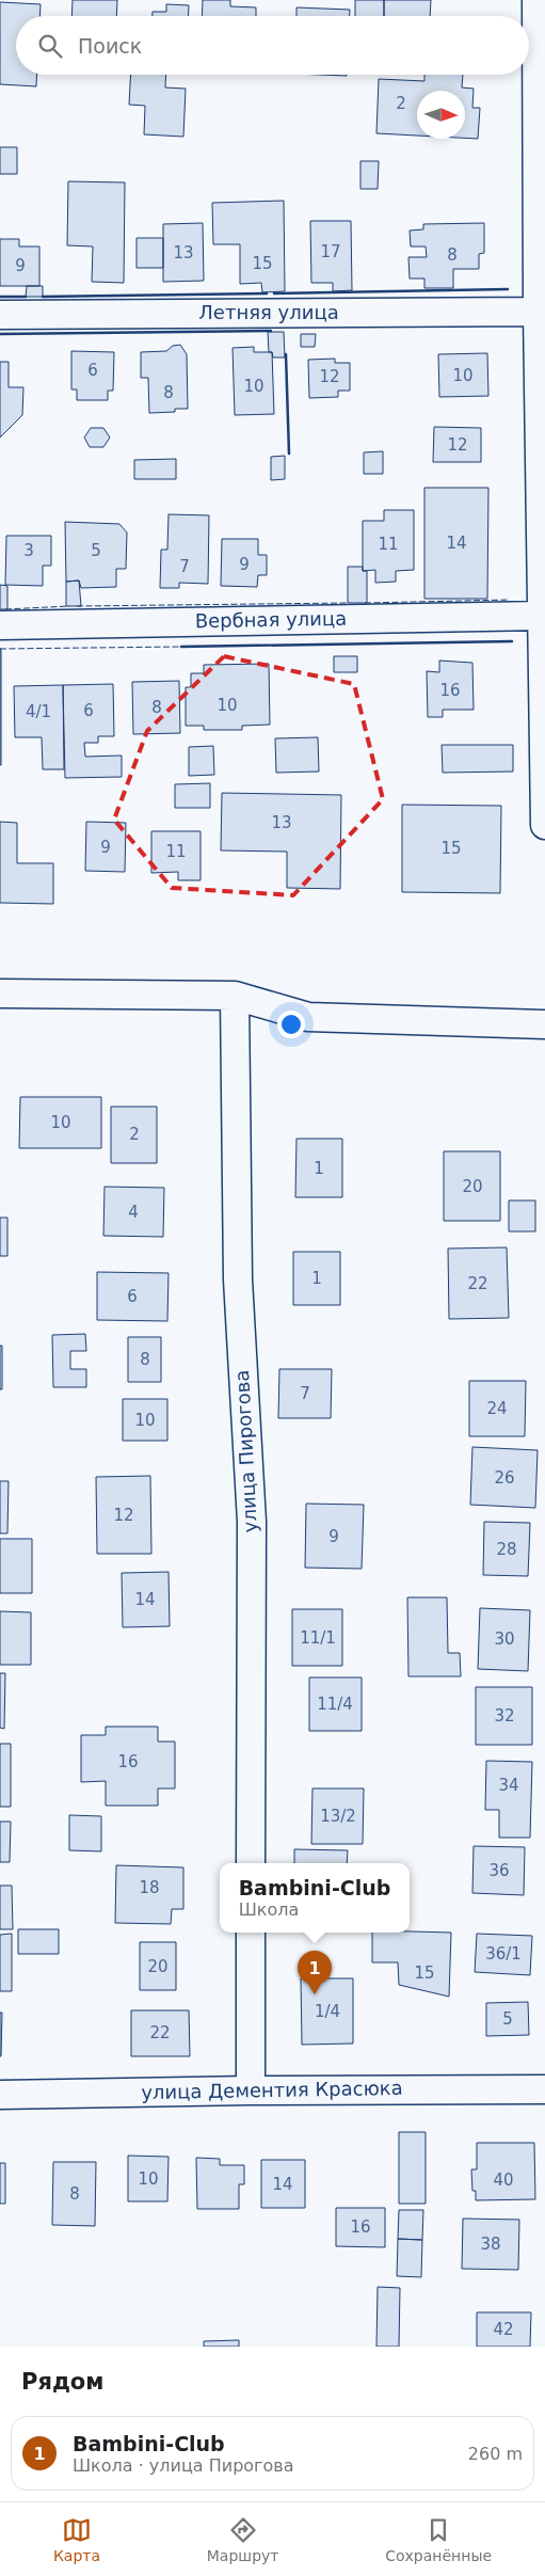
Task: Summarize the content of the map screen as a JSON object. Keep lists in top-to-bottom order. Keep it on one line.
{"streets":{"street":["Летняя улица","Вербная улица","улица Пирогова","улица Дементия Красюка"]},"house_numbers":["2","17","13","8","15","9","6","10","12","10","8","12","14","11","3","5","9","7","16","10","8","6","4/1","13","9","15","11","10","2","1","20","4","1","22","6","8","7","24","10","26","12","9","28","14","11/1","30","11/4","32","16","34","13/2","36","18","36/1","20","15","1/4","5","22","10","40","14","8","16","38","42"],"north":"right","page":{"search":"Поиск","popup":["Bambini-Club","Школа"],"pins":"1","heading":"Рядом","list":[{"mark":"1","name":"Bambini-Club","note":"Школа · улица Пирогова","value":"260 m"}],"nav":["Карта","Маршрут","Сохранённые"]}}
